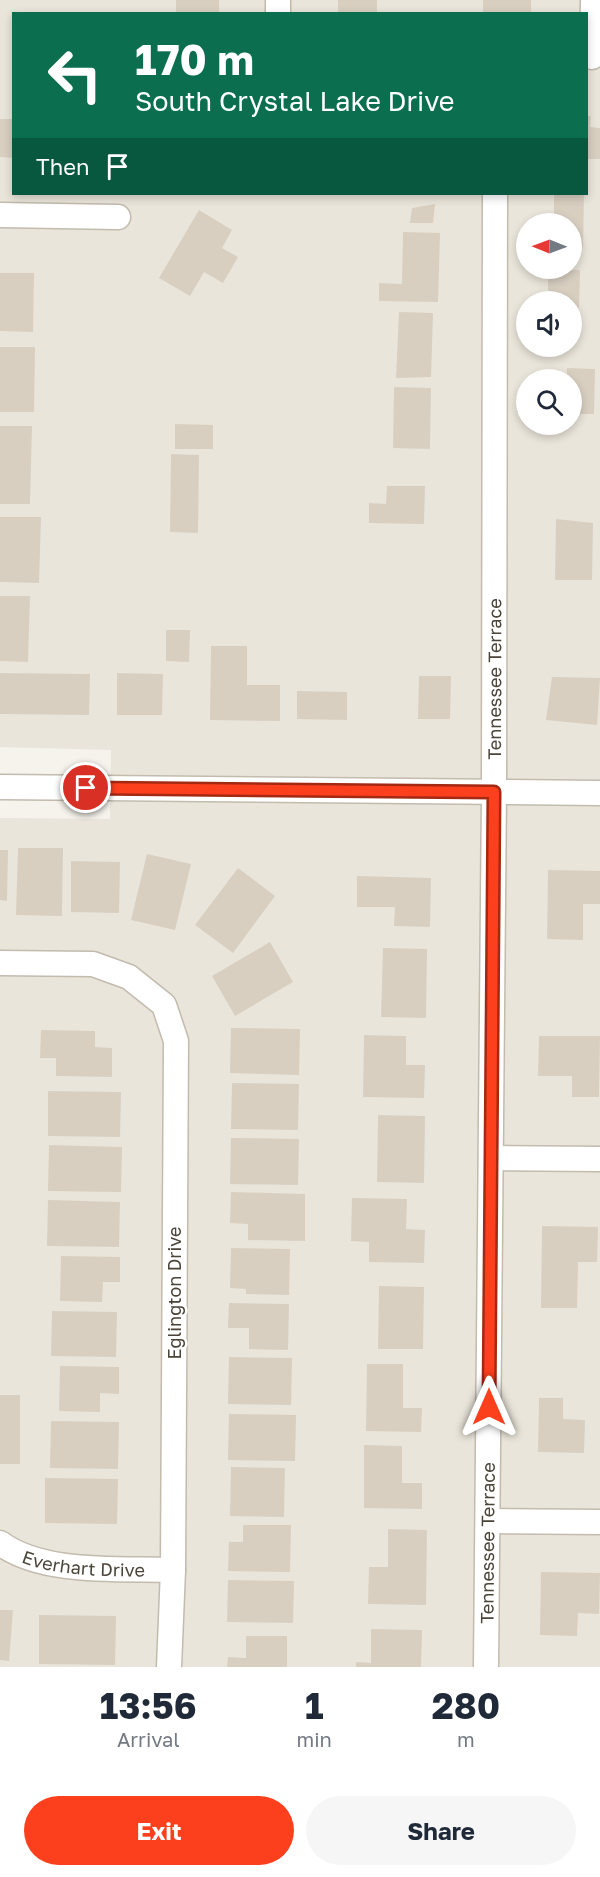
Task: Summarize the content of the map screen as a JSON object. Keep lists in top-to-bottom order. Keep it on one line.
{"streets":{"street":["Tennessee Terrace","Eglington Drive","Everhart Drive"]},"crossings":[["Eglington Drive","Everhart Drive"]],"north":"left","page":{"turn":["170 m","South Crystal Lake Drive"],"then":"Then","eta":["13:56","Arrival","1","min","280","m"],"buttons":["Exit","Share"]}}
